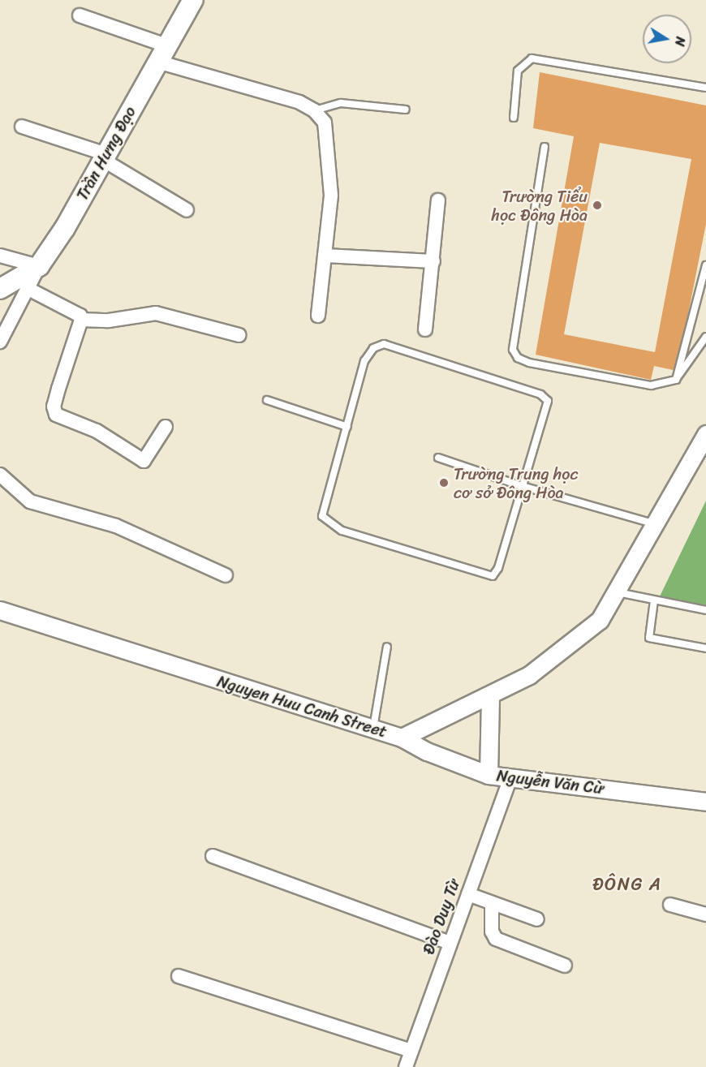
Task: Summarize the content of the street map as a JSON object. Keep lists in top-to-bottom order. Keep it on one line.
{"streets":{"main road":["Trần Hưng Đạo"],"street":["Nguyen Huu Canh Street","Nguyễn Văn Cừ","Đào Duy Từ"]},"crossings":[["Nguyen Huu Canh Street","Nguyễn Văn Cừ"],["Nguyễn Văn Cừ","Đào Duy Từ"]],"districts":["ĐÔNG A"],"places":["Trường Tiểu học Đông Hòa","Trường Trung học cơ sở Đông Hòa"],"north":"right"}
